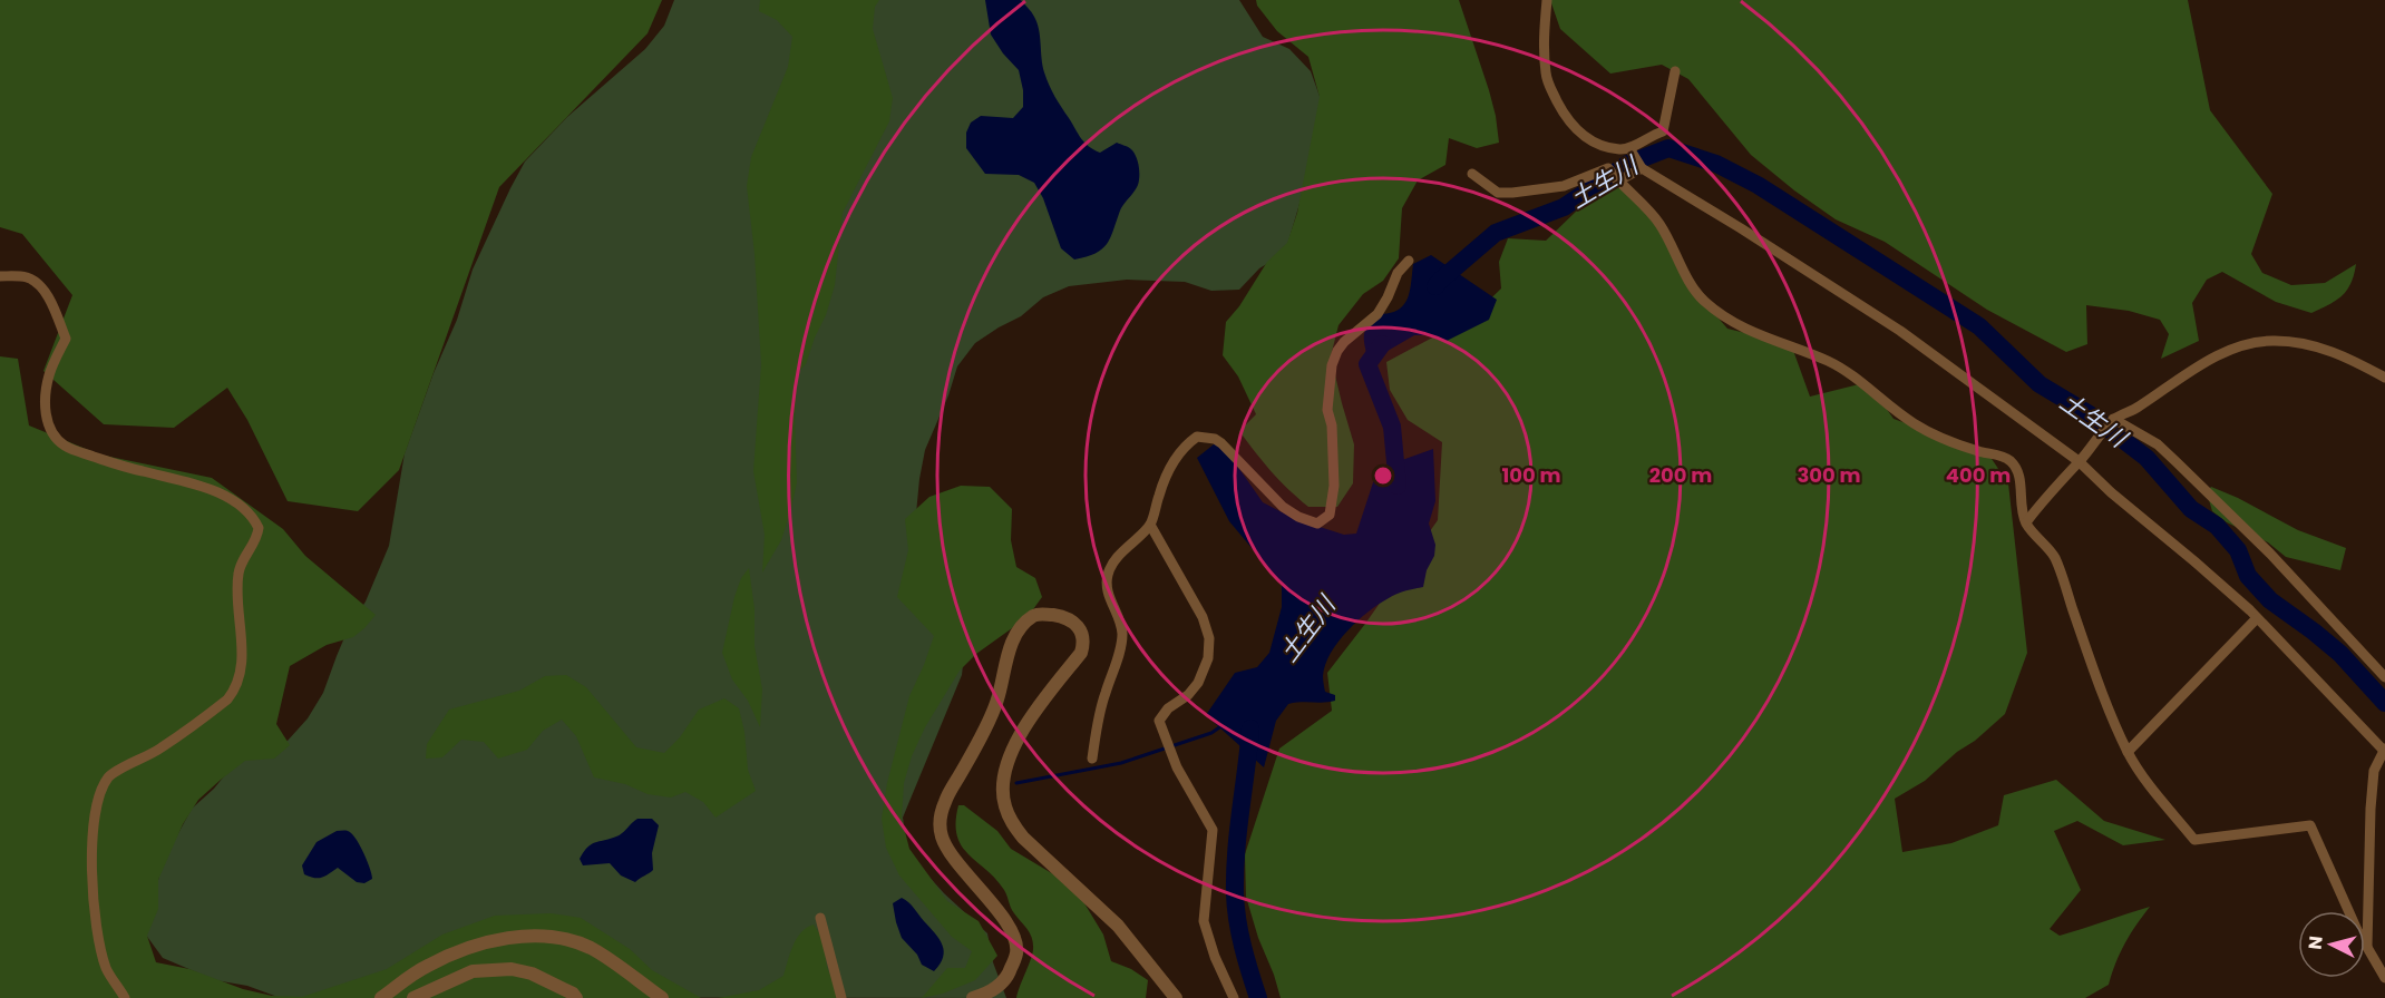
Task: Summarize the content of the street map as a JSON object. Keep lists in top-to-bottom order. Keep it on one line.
{"water":["土生川"],"north":"left","rings":["100 m","200 m","300 m","400 m"]}
